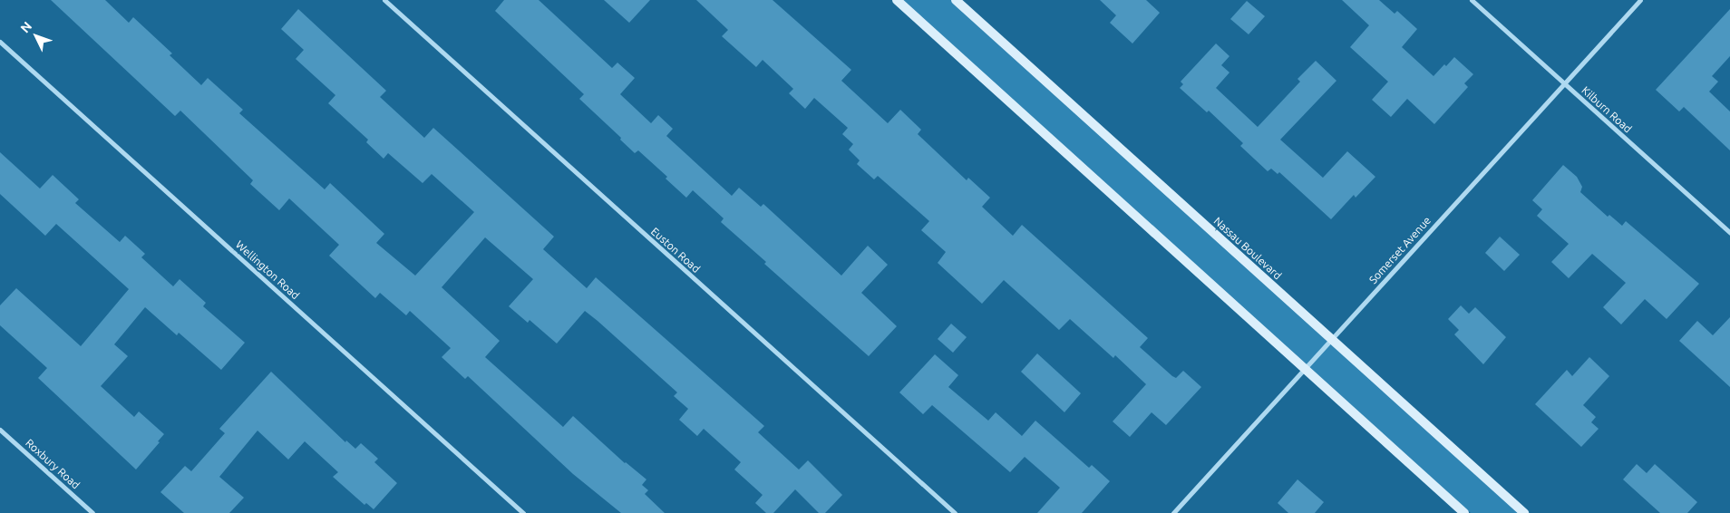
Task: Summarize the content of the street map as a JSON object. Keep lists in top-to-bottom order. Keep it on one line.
{"streets":{"main road":["Nassau Boulevard"],"street":["Kilburn Road","Euston Road","Somerset Avenue","Wellington Road","Roxbury Road"]},"crossings":[["Kilburn Road","Somerset Avenue"],["Nassau Boulevard","Somerset Avenue"]],"north":"top left"}
